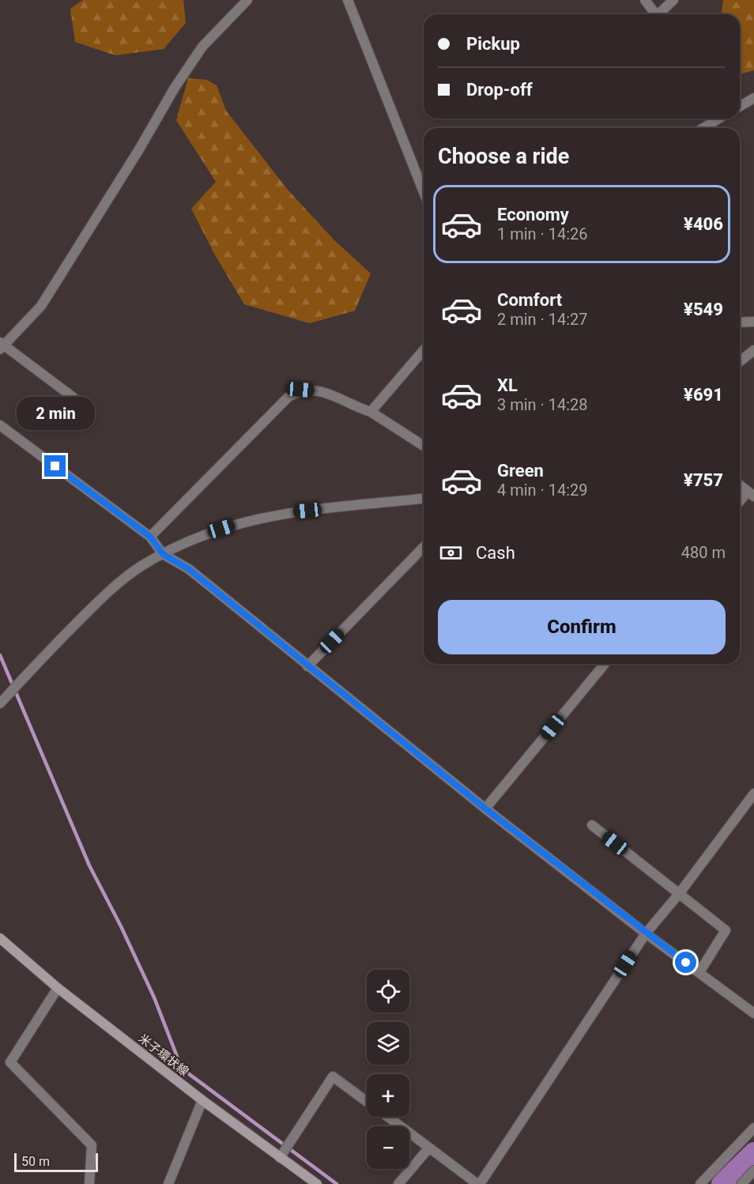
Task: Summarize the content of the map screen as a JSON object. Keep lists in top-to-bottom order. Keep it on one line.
{"streets":{"main road":["米子環状線"]},"scale_bar":"50 m","page":{"banner":["Pickup","Drop-off"],"heading":"Choose a ride","list":[{"name":"Economy","note":"1 min · 14:26","value":"¥406"},{"name":"Comfort","note":"2 min · 14:27","value":"¥549"},{"name":"XL","note":"3 min · 14:28","value":"¥691"},{"name":"Green","note":"4 min · 14:29","value":"¥757"}],"bubble":"2 min","pay":["Cash","480 m"],"buttons":"Confirm","map_buttons":["+","−"],"scale":"50 m"}}
